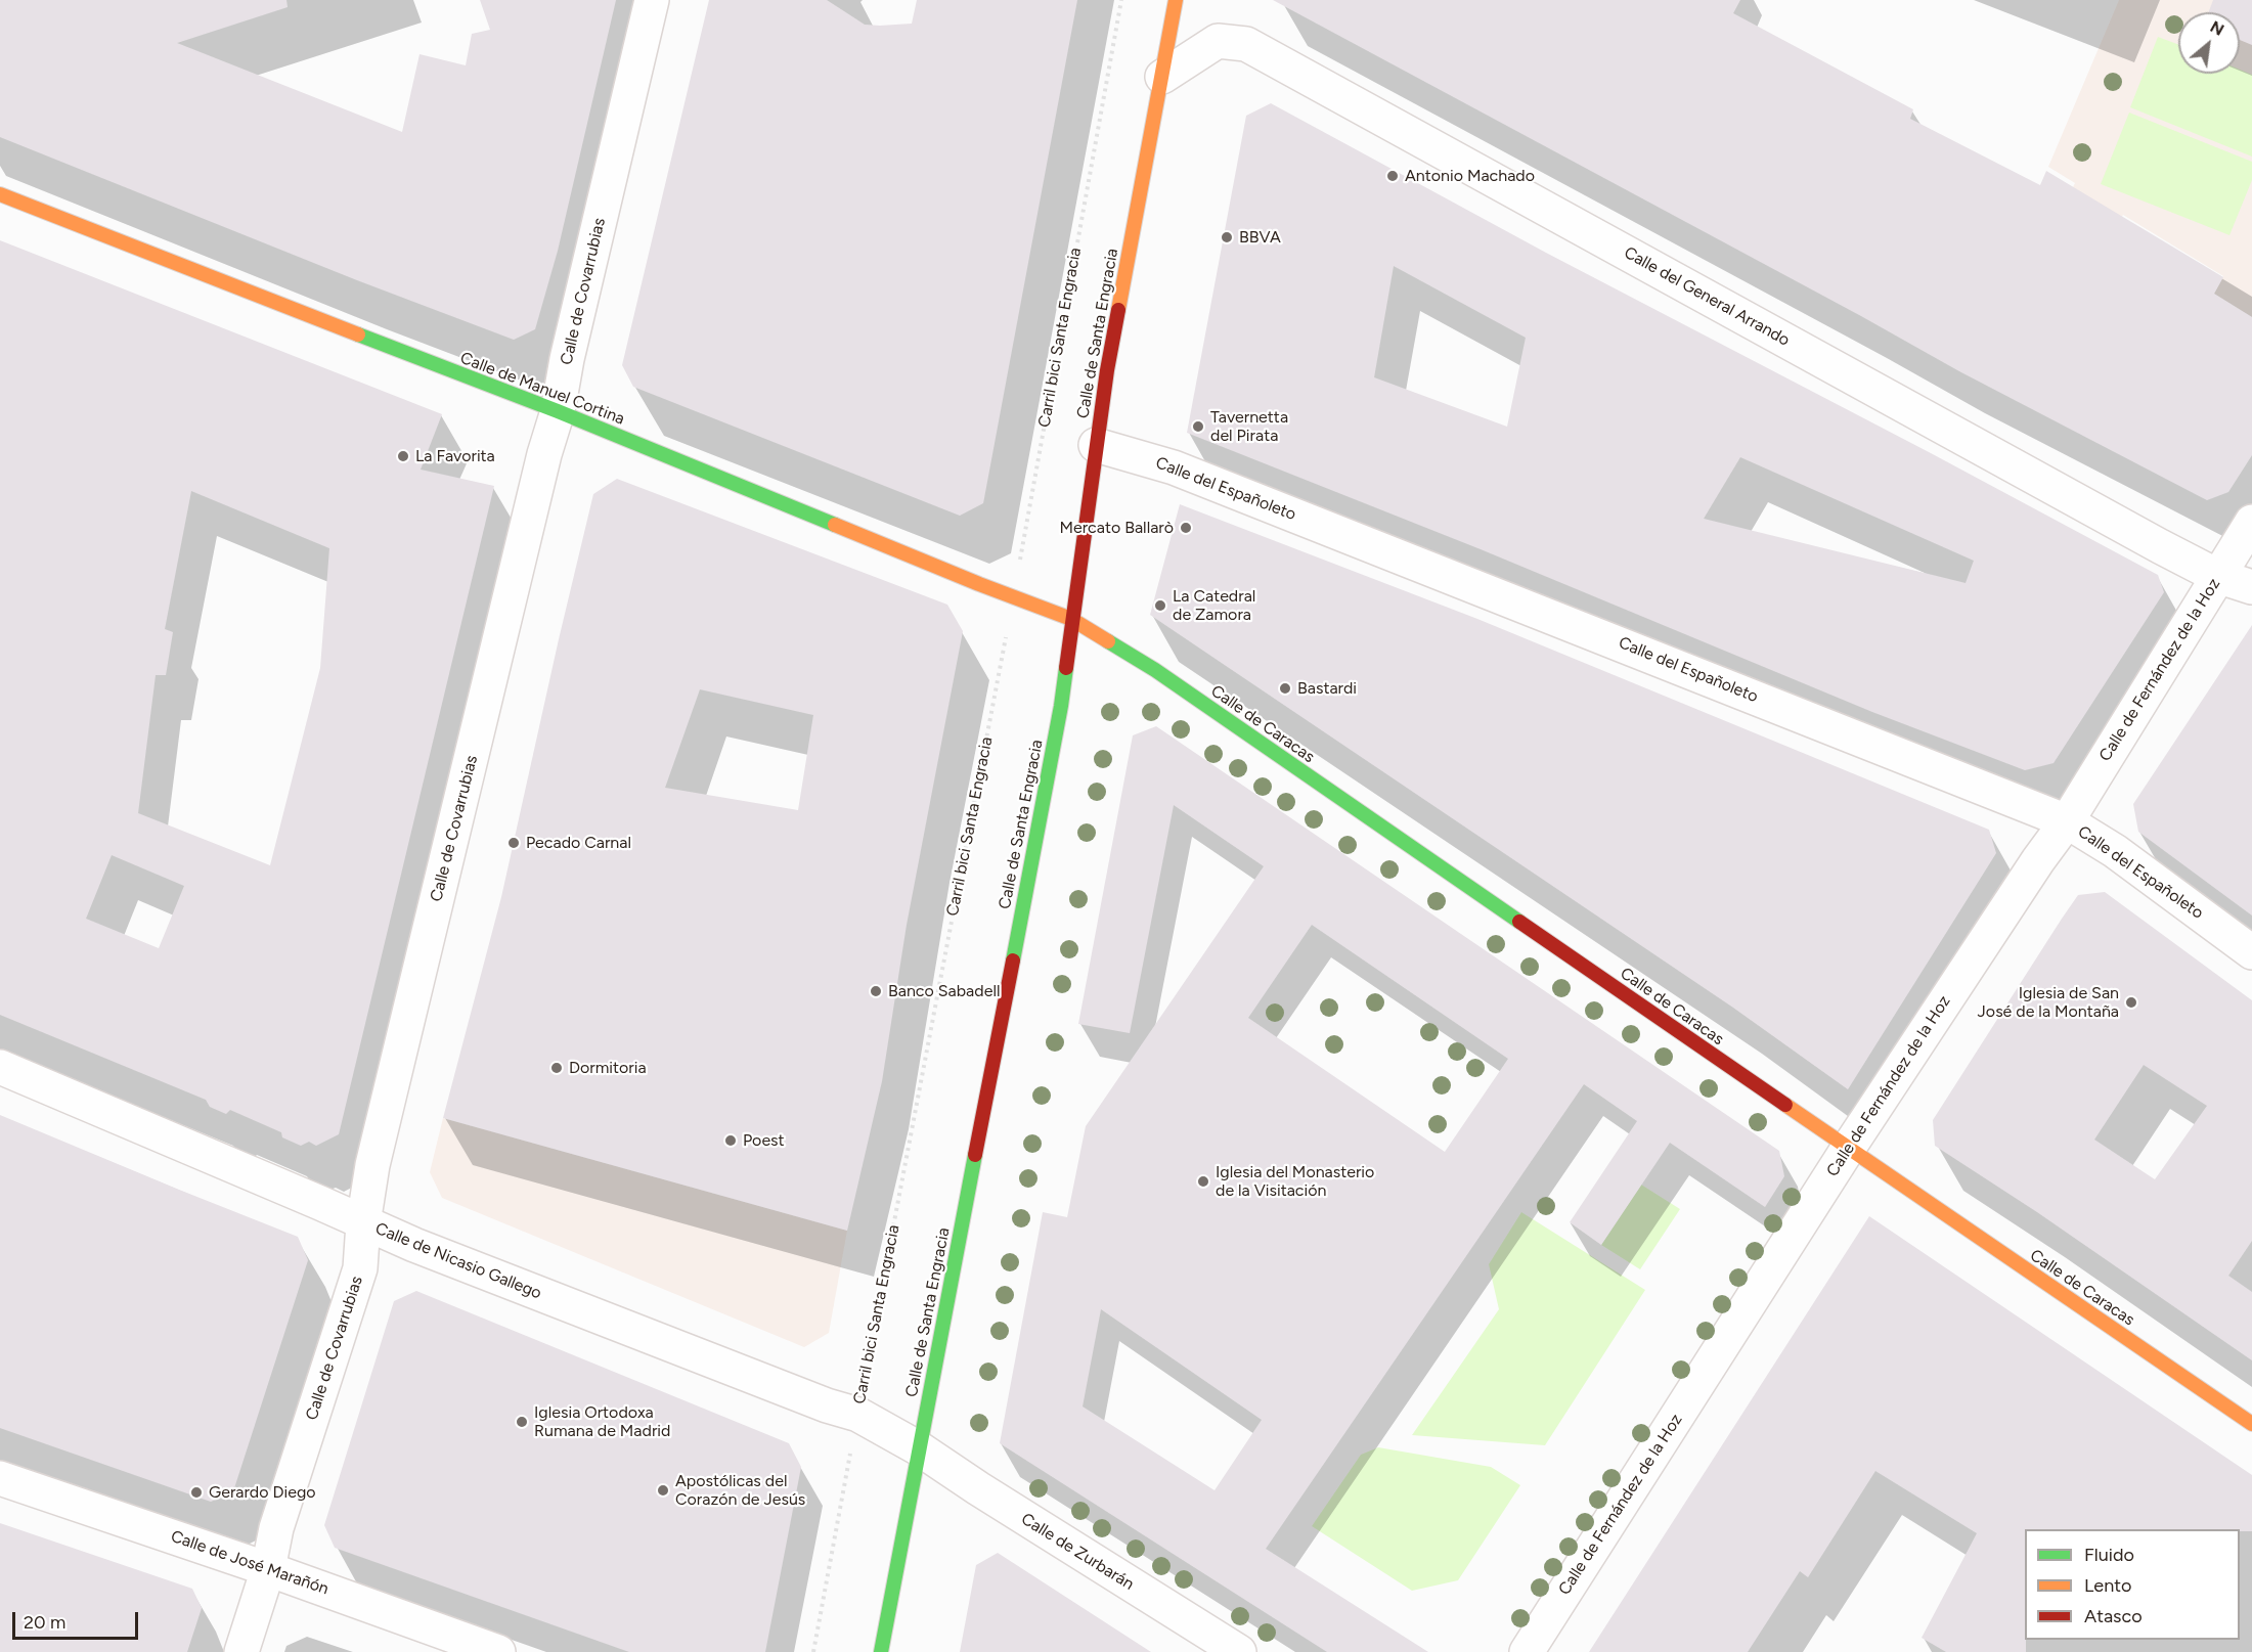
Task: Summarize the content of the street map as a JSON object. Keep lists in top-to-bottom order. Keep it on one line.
{"streets":{"street":["Calle de Covarrubias","Calle del General Arrando","Calle de Santa Engracia","Calle de Manuel Cortina","Calle del Españoleto","Calle de Fernández de la Hoz","Calle de Caracas","Calle de Nicasio Gallego","Calle de Zurbarán","Calle de José Marañón"],"path":["Carril bici Santa Engracia"]},"crossings":[["Calle de Covarrubias","Calle de Manuel Cortina"],["Calle de Covarrubias","Calle de Nicasio Gallego"],["Calle de Covarrubias","Calle de José Marañón"],["Calle del General Arrando","Calle de Santa Engracia"],["Calle del General Arrando","Calle de Fernández de la Hoz"],["Calle de Santa Engracia","Calle de Manuel Cortina"],["Calle de Santa Engracia","Calle del Españoleto"],["Calle de Santa Engracia","Calle de Caracas"],["Calle de Santa Engracia","Calle de Nicasio Gallego"],["Calle de Santa Engracia","Calle de Zurbarán"],["Carril bici Santa Engracia","Calle de Manuel Cortina"],["Carril bici Santa Engracia","Calle de Nicasio Gallego"],["Calle de Manuel Cortina","Calle de Caracas"],["Calle del Españoleto","Calle de Fernández de la Hoz"],["Calle de Fernández de la Hoz","Calle de Caracas"],["Calle de Nicasio Gallego","Calle de Zurbarán"]],"places":["Antonio Machado","BBVA","Tavernetta del Pirata","La Favorita","Mercato Ballarò","La Catedral de Zamora","Bastardi","Pecado Carnal","Banco Sabadell","Iglesia de San José de la Montaña","Dormitoria","Poest","Iglesia del Monasterio de la Visitación","Iglesia Ortodoxa Rumana de Madrid","Apostólicas del Corazón de Jesús","Gerardo Diego"],"legend":["Fluido","Lento","Atasco"],"scale_bar":"20 m","north":"top right"}
